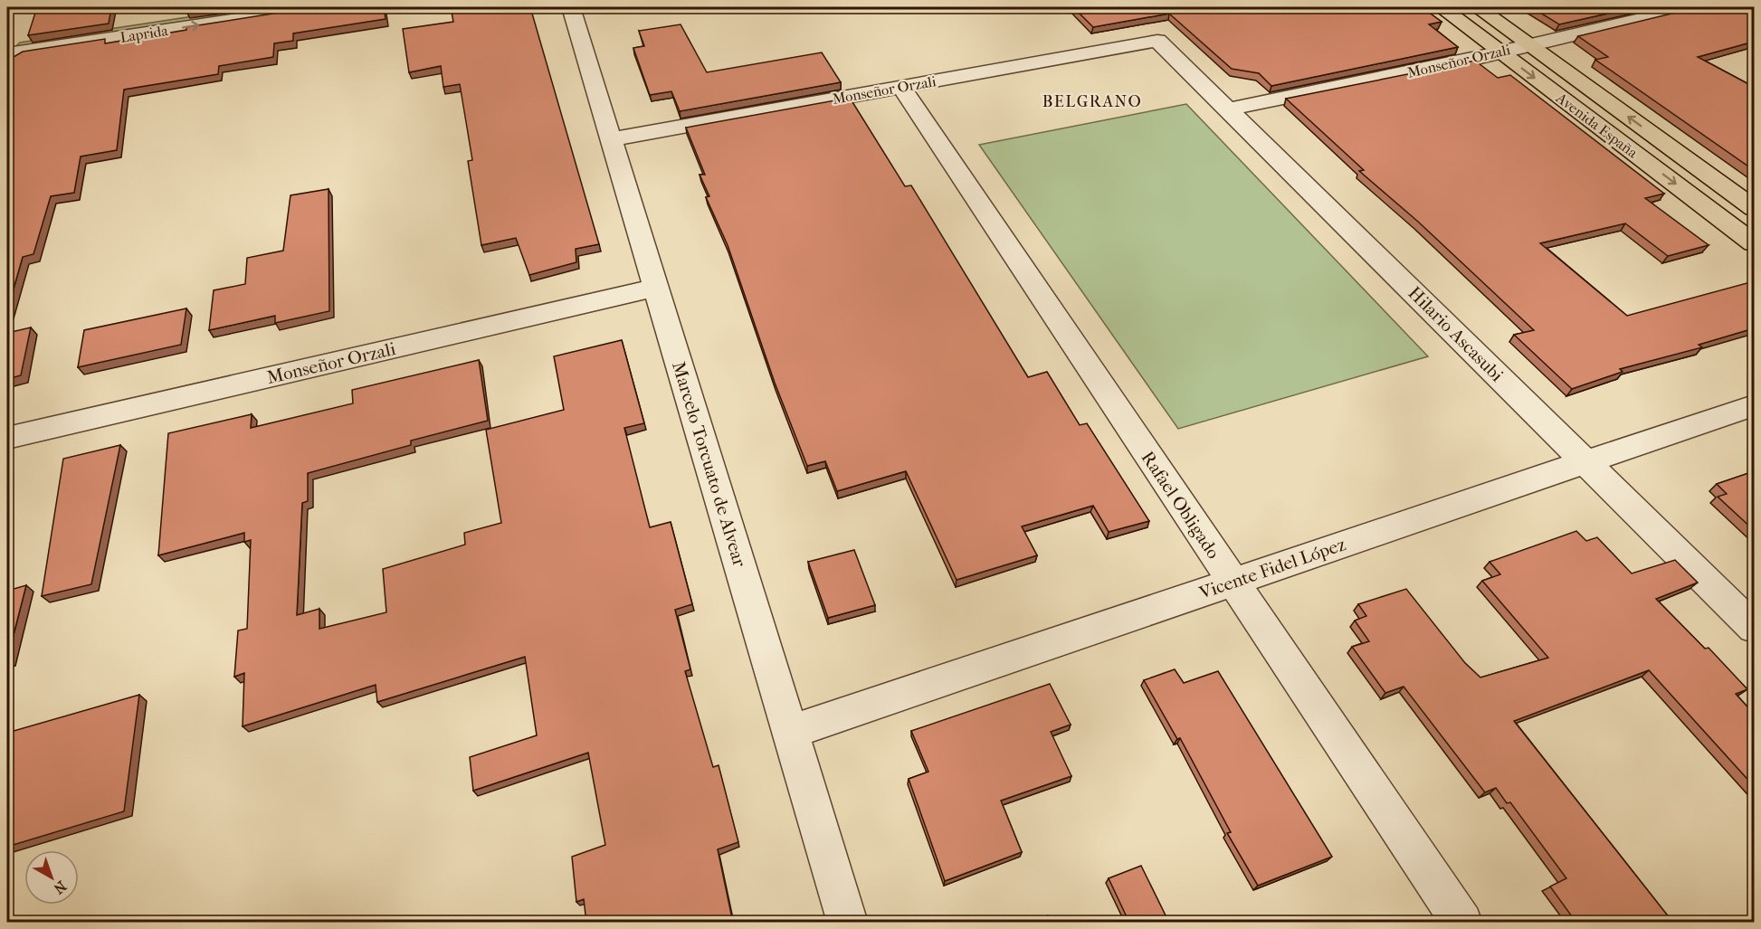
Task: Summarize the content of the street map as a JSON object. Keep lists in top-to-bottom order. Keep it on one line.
{"streets":{"main road":["Avenida España"],"street":["Laprida","Monseñor Orzali","Hilario Ascasubi","Marcelo Torcuato de Alvear","Rafael Obligado","Vicente Fidel López"]},"crossings":[["Monseñor Orzali","Avenida España"],["Monseñor Orzali","Hilario Ascasubi"],["Monseñor Orzali","Marcelo Torcuato de Alvear"],["Monseñor Orzali","Rafael Obligado"],["Hilario Ascasubi","Vicente Fidel López"],["Marcelo Torcuato de Alvear","Vicente Fidel López"],["Rafael Obligado","Vicente Fidel López"]],"districts":["BELGRANO"],"north":"bottom right"}
